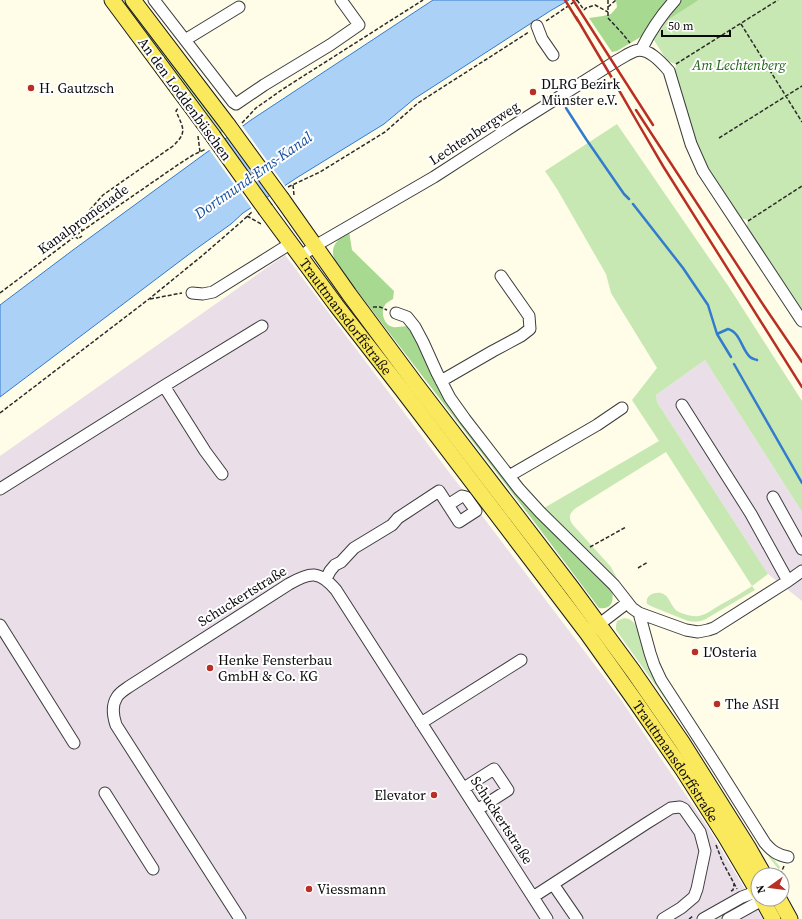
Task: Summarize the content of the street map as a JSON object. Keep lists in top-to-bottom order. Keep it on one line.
{"streets":{"main road":["An den Loddenbüschen","Trauttmansdorffstraße"],"street":["Lechtenbergweg","Schuckertstraße"],"path":["Kanalpromenade"]},"crossings":[["An den Loddenbüschen","Lechtenbergweg"],["An den Loddenbüschen","Trauttmansdorffstraße"],["Lechtenbergweg","Trauttmansdorffstraße"]],"water":["Dortmund-Ems-Kanal"],"parks":["Am Lechtenberg"],"places":["H. Gautzsch","DLRG Bezirk Münster e.V.","L'Osteria","Henke Fensterbau GmbH & Co. KG","The ASH","Elevator","Viessmann"],"scale_bar":"50 m","north":"left"}
